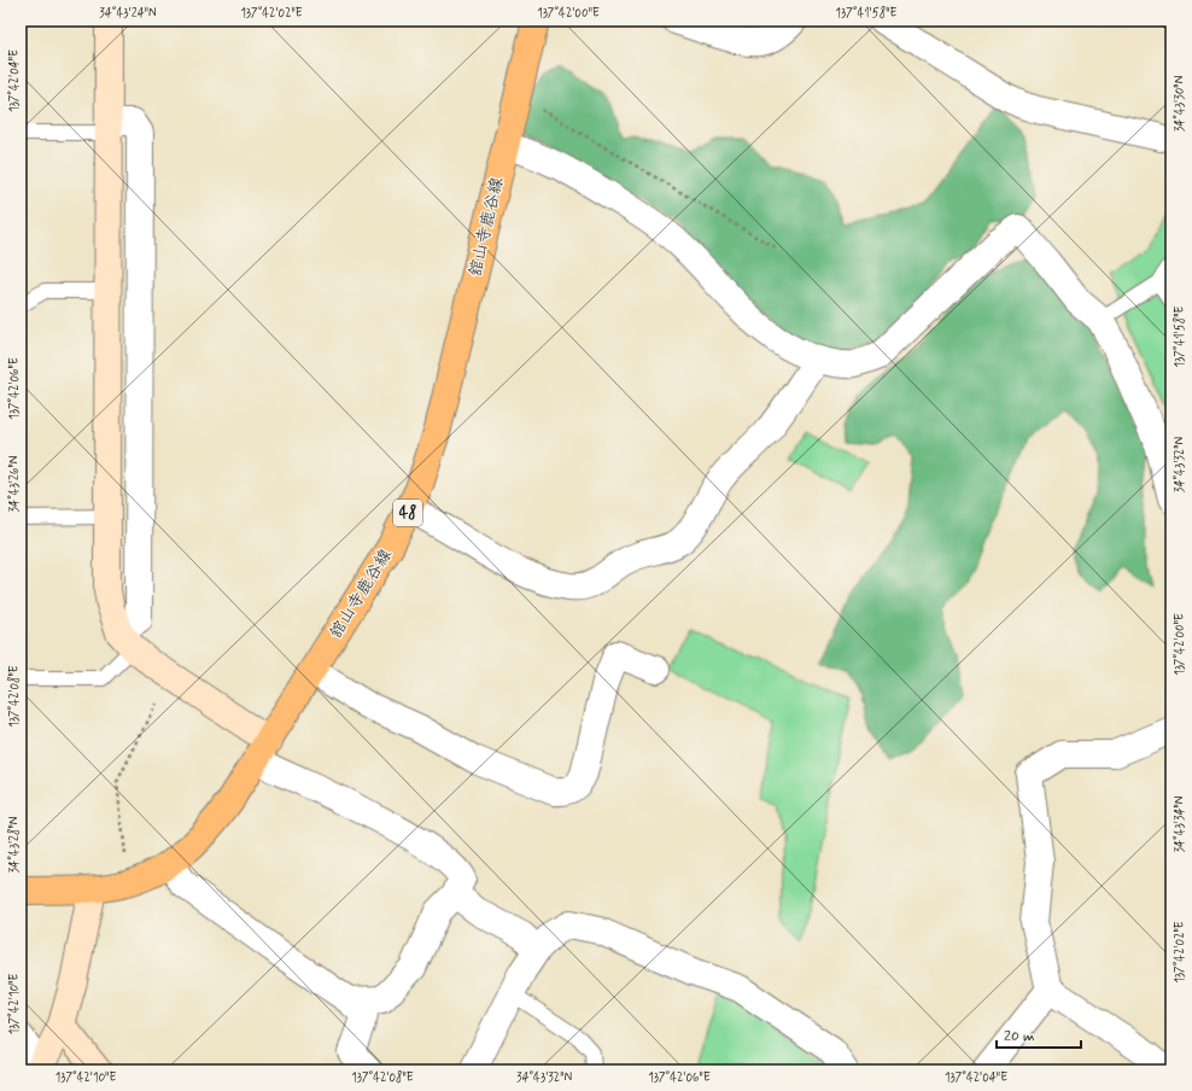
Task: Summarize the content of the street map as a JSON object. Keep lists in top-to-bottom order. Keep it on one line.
{"streets":{"main road":["舘山寺鹿谷線","48"]},"scale_bar":"20 m","coordinates":["34°43'24\"N","137°42'02\"E","137°42'00\"E","137°41'58\"E","137°42'04\"E","34°43'30\"N","137°42'06\"E","34°43'32\"N","34°43'26\"N","137°42'08\"E","34°43'34\"N","34°43'28\"N","137°42'10\"E"]}
